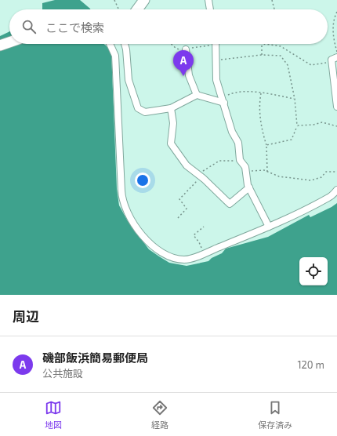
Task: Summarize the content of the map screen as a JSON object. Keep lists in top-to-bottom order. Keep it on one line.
{"page":{"search":"ここで検索","pins":"A","heading":"周辺","list":[{"mark":"A","name":"磯部飯浜簡易郵便局","note":"公共施設","value":"120 m"}],"nav":["地図","経路","保存済み"]}}
